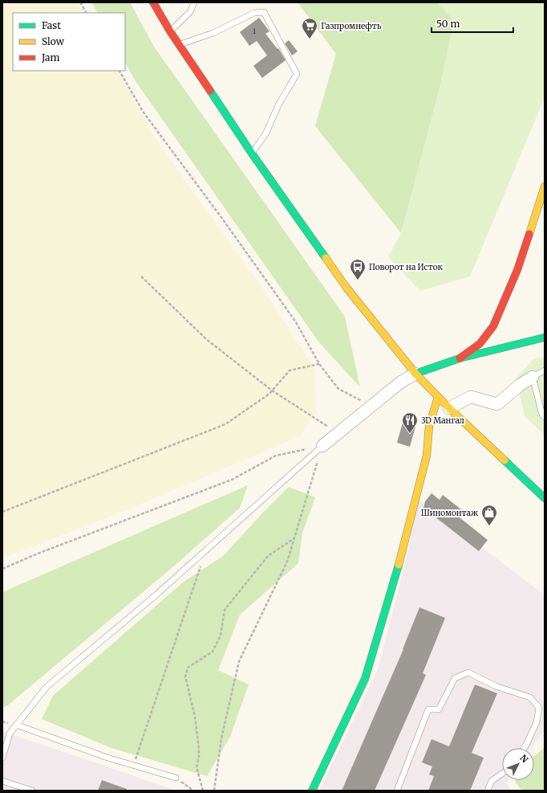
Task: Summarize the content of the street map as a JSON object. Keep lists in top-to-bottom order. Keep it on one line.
{"places":{"supermarket":["Газпромнефть"],"bus stop":["Поворот на Исток"],"restaurant":["3D Мангал"],"shop":["Шиномонтаж"]},"house_numbers":["1"],"legend":["Fast","Slow","Jam"],"scale_bar":"50 m","north":"top right"}
